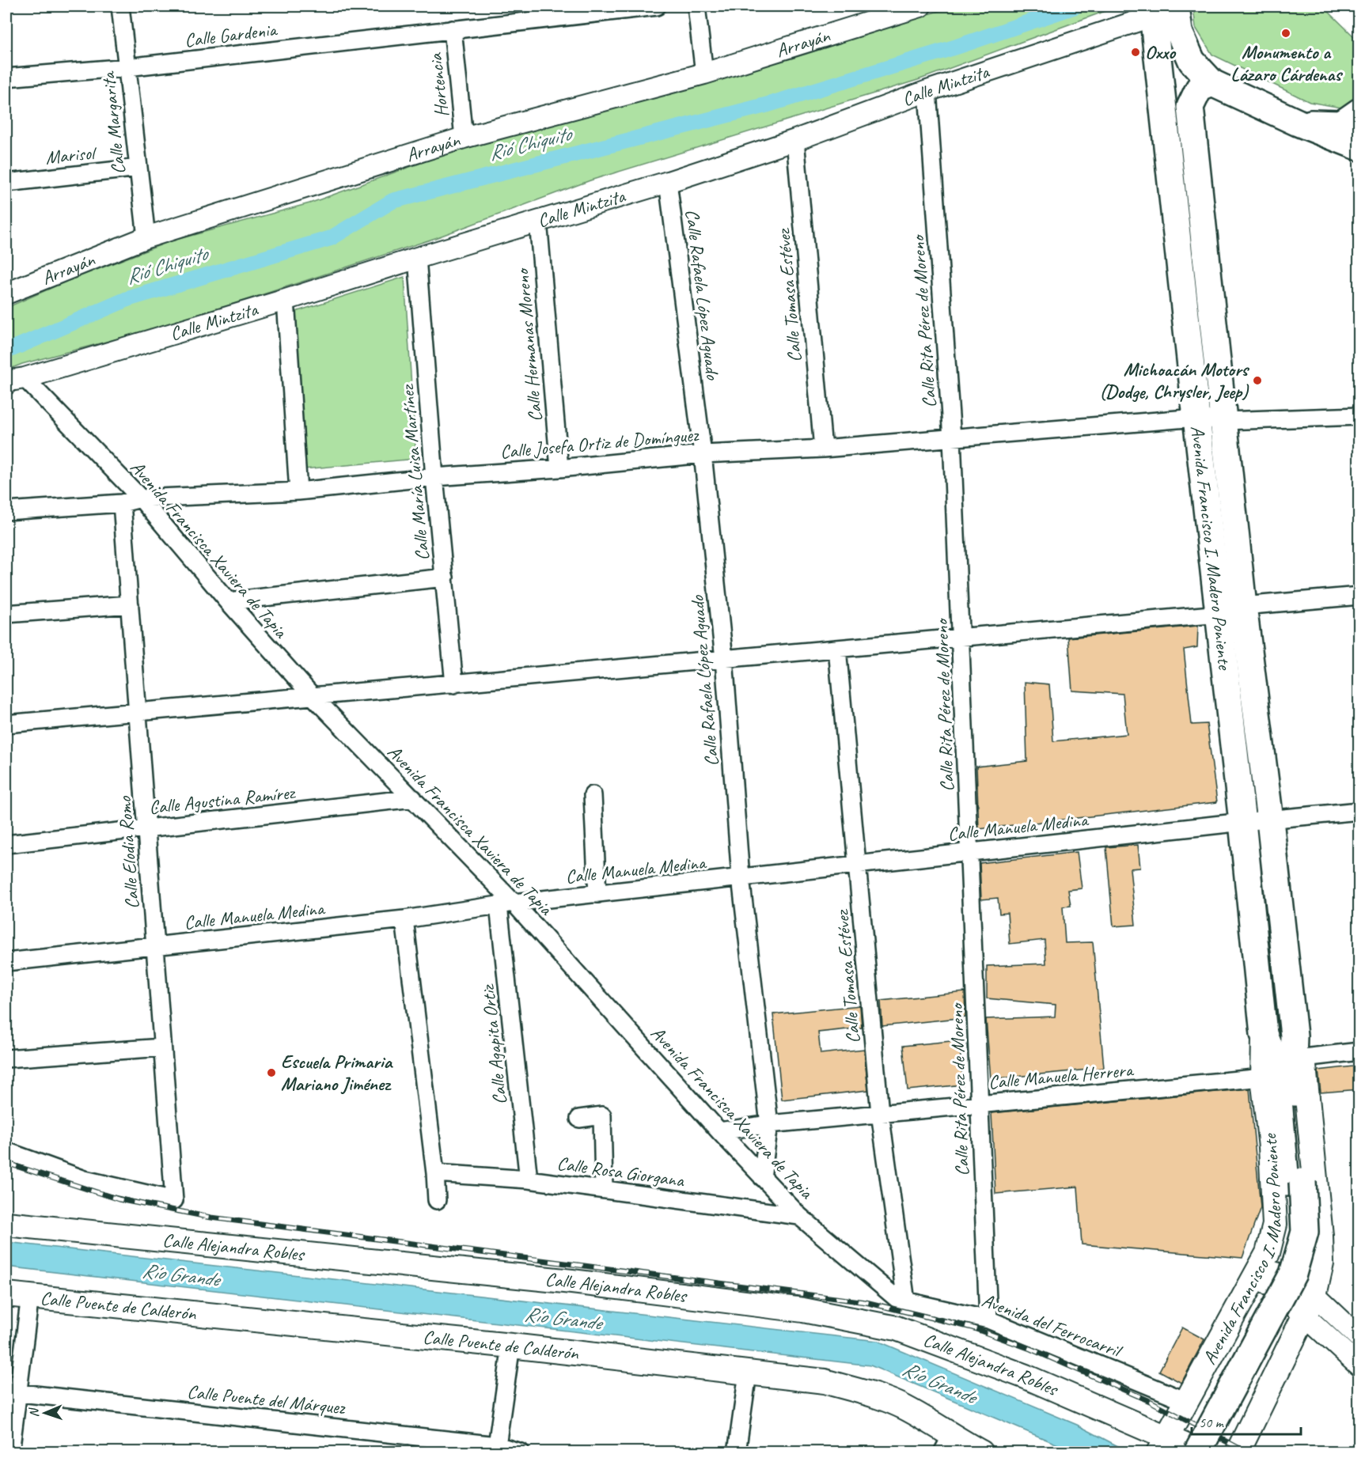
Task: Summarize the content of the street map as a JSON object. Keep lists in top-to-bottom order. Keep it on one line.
{"streets":{"main road":["Avenida Francisco I. Madero Poniente","Calle Alejandra Robles","Calle Puente de Calderón"],"street":["Calle Gardenia","Arrayán","Hortencia","Calle Mintzita","Calle Margarita","Marisol","Calle Rafaela López Aguado","Calle Tomasa Estévez","Calle Rita Pérez de Moreno","Calle Hermanas Moreno","Calle Josefa Ortiz de Domínguez","Calle María Luisa Martínez","Avenida Francisca Xaviera de Tapia","Calle Agustina Ramírez","Calle Manuela Medina","Calle Elodia Romo","Calle Agapita Ortiz","Calle Manuela Herrera","Calle Rosa Giorgana","Avenida del Ferrocarril","Calle Puente del Márquez"]},"crossings":[["Calle Gardenia","Hortencia"],["Calle Gardenia","Calle Margarita"],["Arrayán","Hortencia"],["Arrayán","Calle Margarita"],["Calle Mintzita","Calle Rafaela López Aguado"],["Calle Mintzita","Calle Tomasa Estévez"],["Calle Mintzita","Calle Rita Pérez de Moreno"],["Calle Mintzita","Calle Hermanas Moreno"],["Calle Mintzita","Calle María Luisa Martínez"],["Calle Mintzita","Avenida Francisco I. Madero Poniente"],["Calle Mintzita","Avenida Francisca Xaviera de Tapia"],["Calle Margarita","Marisol"],["Calle Rafaela López Aguado","Calle Josefa Ortiz de Domínguez"],["Calle Rafaela López Aguado","Avenida Francisca Xaviera de Tapia"],["Calle Rafaela López Aguado","Calle Manuela Medina"],["Calle Rafaela López Aguado","Calle Manuela Herrera"],["Calle Tomasa Estévez","Calle Josefa Ortiz de Domínguez"],["Calle Tomasa Estévez","Avenida Francisca Xaviera de Tapia"],["Calle Tomasa Estévez","Calle Manuela Medina"],["Calle Tomasa Estévez","Calle Manuela Herrera"],["Calle Tomasa Estévez","Avenida del Ferrocarril"],["Calle Rita Pérez de Moreno","Calle Josefa Ortiz de Domínguez"],["Calle Rita Pérez de Moreno","Calle Manuela Medina"],["Calle Rita Pérez de Moreno","Calle Manuela Herrera"],["Calle Rita Pérez de Moreno","Avenida del Ferrocarril"],["Calle Hermanas Moreno","Calle Josefa Ortiz de Domínguez"],["Calle Josefa Ortiz de Domínguez","Calle María Luisa Martínez"],["Calle Josefa Ortiz de Domínguez","Avenida Francisco I. Madero Poniente"],["Calle Josefa Ortiz de Domínguez","Avenida Francisca Xaviera de Tapia"],["Calle Josefa Ortiz de Domínguez","Calle Elodia Romo"],["Avenida Francisco I. Madero Poniente","Calle Manuela Medina"],["Avenida Francisco I. Madero Poniente","Calle Manuela Herrera"],["Avenida Francisco I. Madero Poniente","Calle Alejandra Robles"],["Avenida Francisco I. Madero Poniente","Avenida del Ferrocarril"],["Avenida Francisca Xaviera de Tapia","Calle Agustina Ramírez"],["Avenida Francisca Xaviera de Tapia","Calle Manuela Medina"],["Avenida Francisca Xaviera de Tapia","Calle Agapita Ortiz"],["Avenida Francisca Xaviera de Tapia","Calle Manuela Herrera"],["Avenida Francisca Xaviera de Tapia","Calle Rosa Giorgana"],["Avenida Francisca Xaviera de Tapia","Avenida del Ferrocarril"],["Calle Agustina Ramírez","Calle Elodia Romo"],["Calle Manuela Medina","Calle Elodia Romo"],["Calle Manuela Medina","Calle Agapita Ortiz"],["Calle Agapita Ortiz","Calle Rosa Giorgana"]],"water":["Rió Chiquito","Río Grande"],"places":["Monumento a Lázaro Cárdenas","Oxxo","Michoacán Motors (Dodge, Chrysler, Jeep)","Escuela Primaria Mariano Jiménez"],"scale_bar":"50 m","north":"left"}
